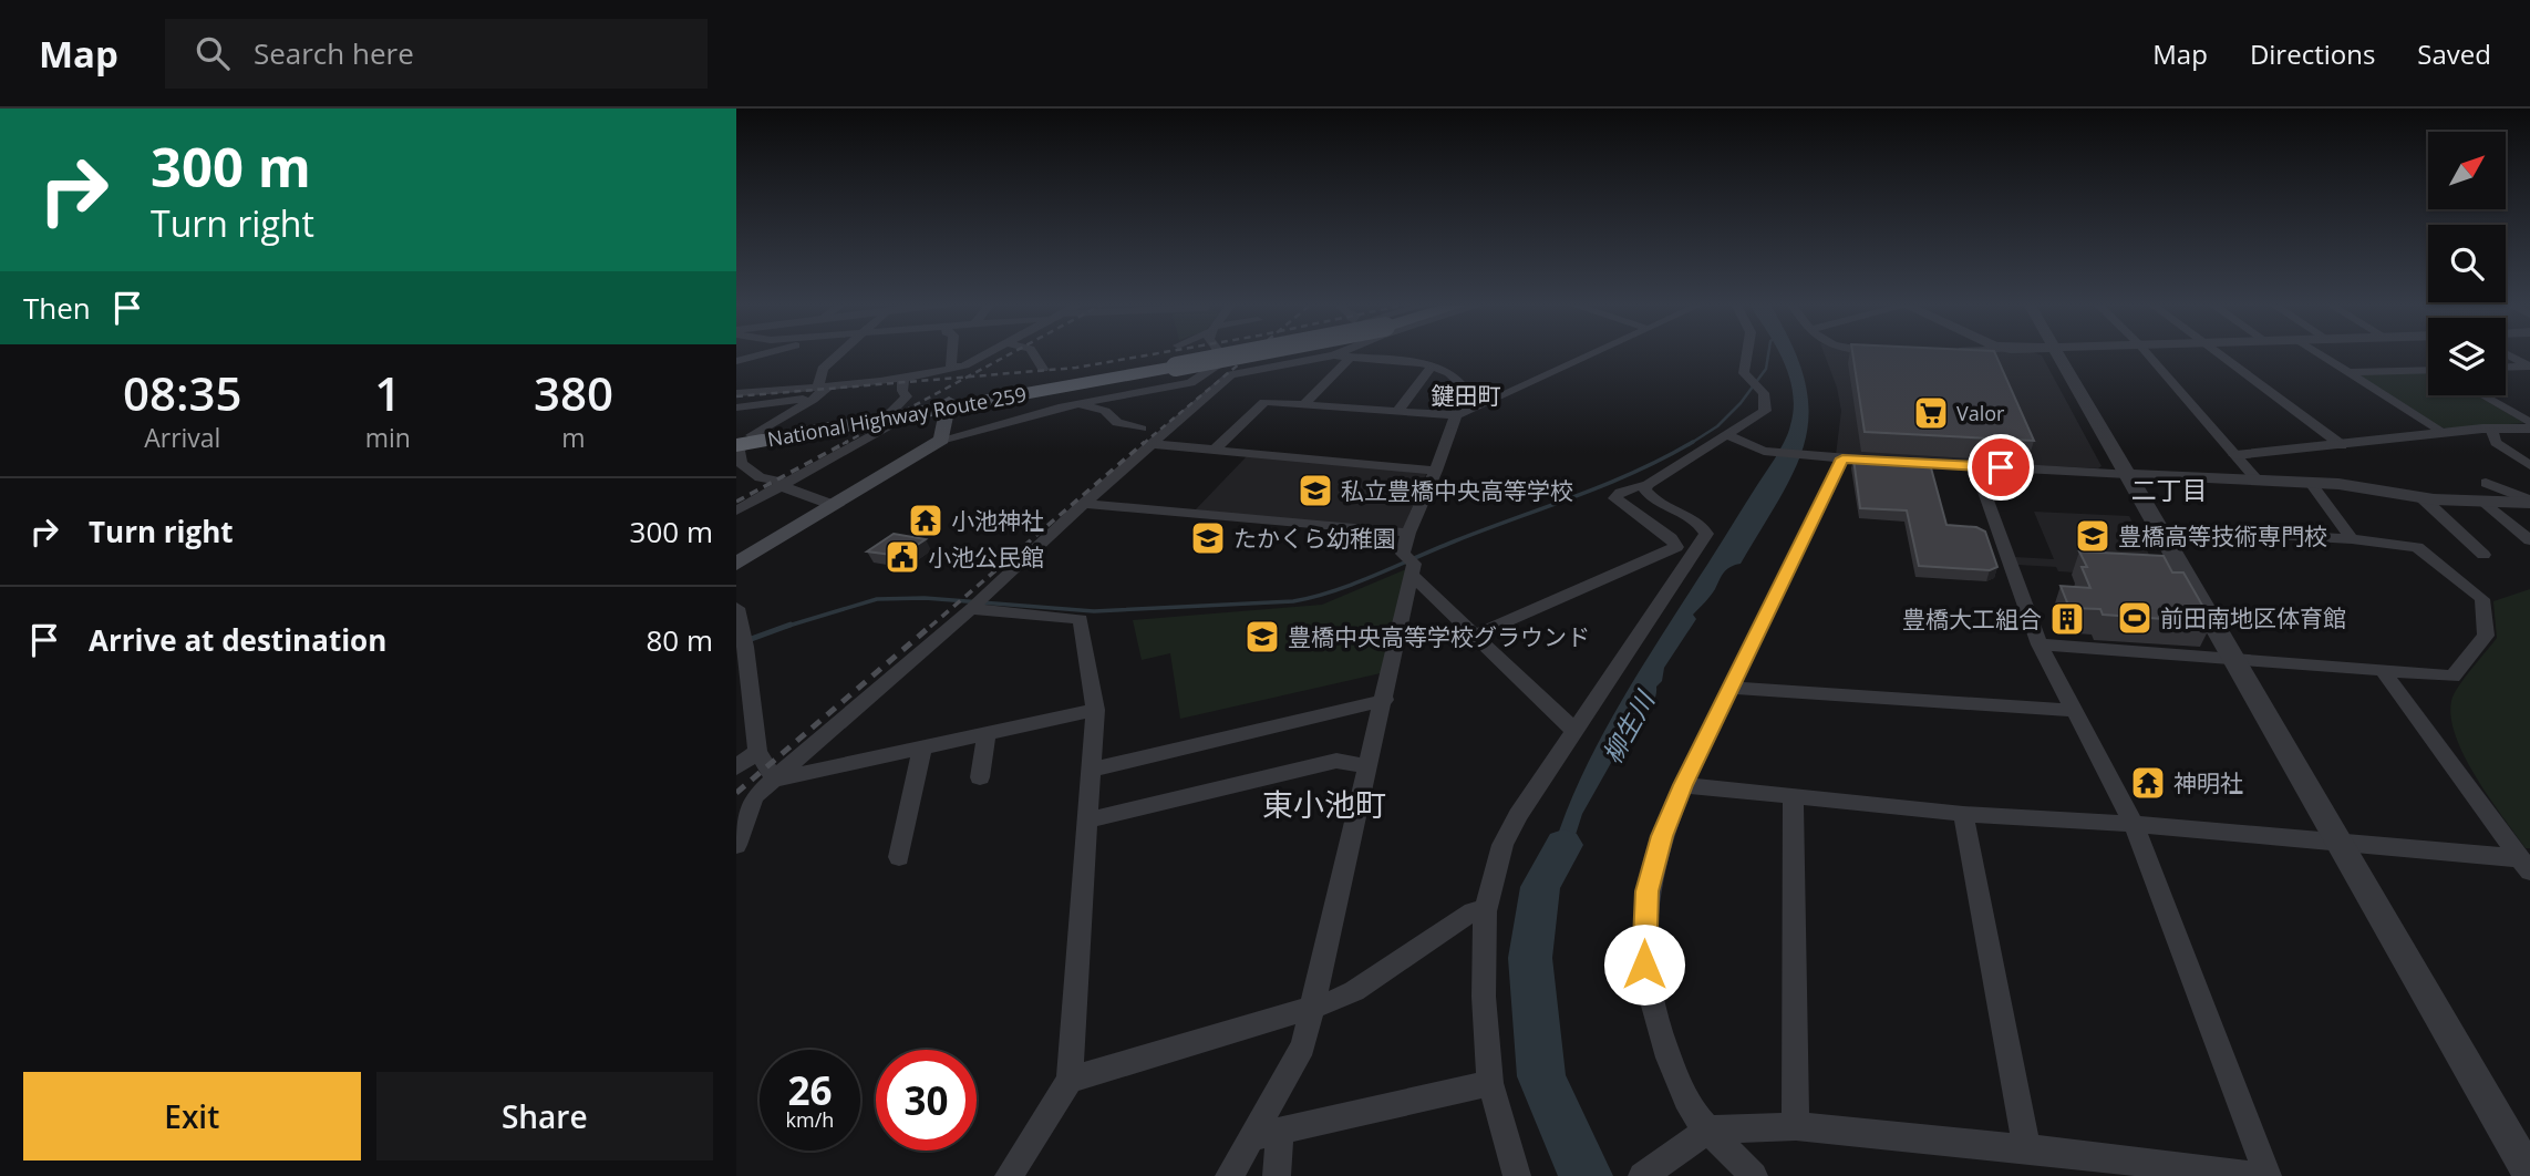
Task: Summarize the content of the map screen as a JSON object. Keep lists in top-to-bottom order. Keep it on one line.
{"streets":{"highway":["National Highway Route 259"]},"districts":["鍵田町","二丁目","東小池町"],"water":["柳生川"],"places":{"supermarket":["Valor"],"school or university":["私立豊橋中央高等学校","豊橋高等技術専門校","たかくら幼稚園","豊橋中央高等学校グラウンド"],"temple":["小池神社","神明社"],"public building":["小池公民館"],"sports":["前田南地区体育館"],"building":["豊橋大工組合"]},"north":"top right","page":{"header":"Map","search":"Search here","nav":["Map","Directions","Saved"],"turn":["300 m","Turn right"],"then":"Then","eta":["08:35","Arrival","1","min","380","m"],"list":[{"name":"Turn right","value":"300 m"},{"name":"Arrive at destination","value":"80 m"}],"speed":"26 km/h","limit":"30","buttons":["Exit","Share"]}}
